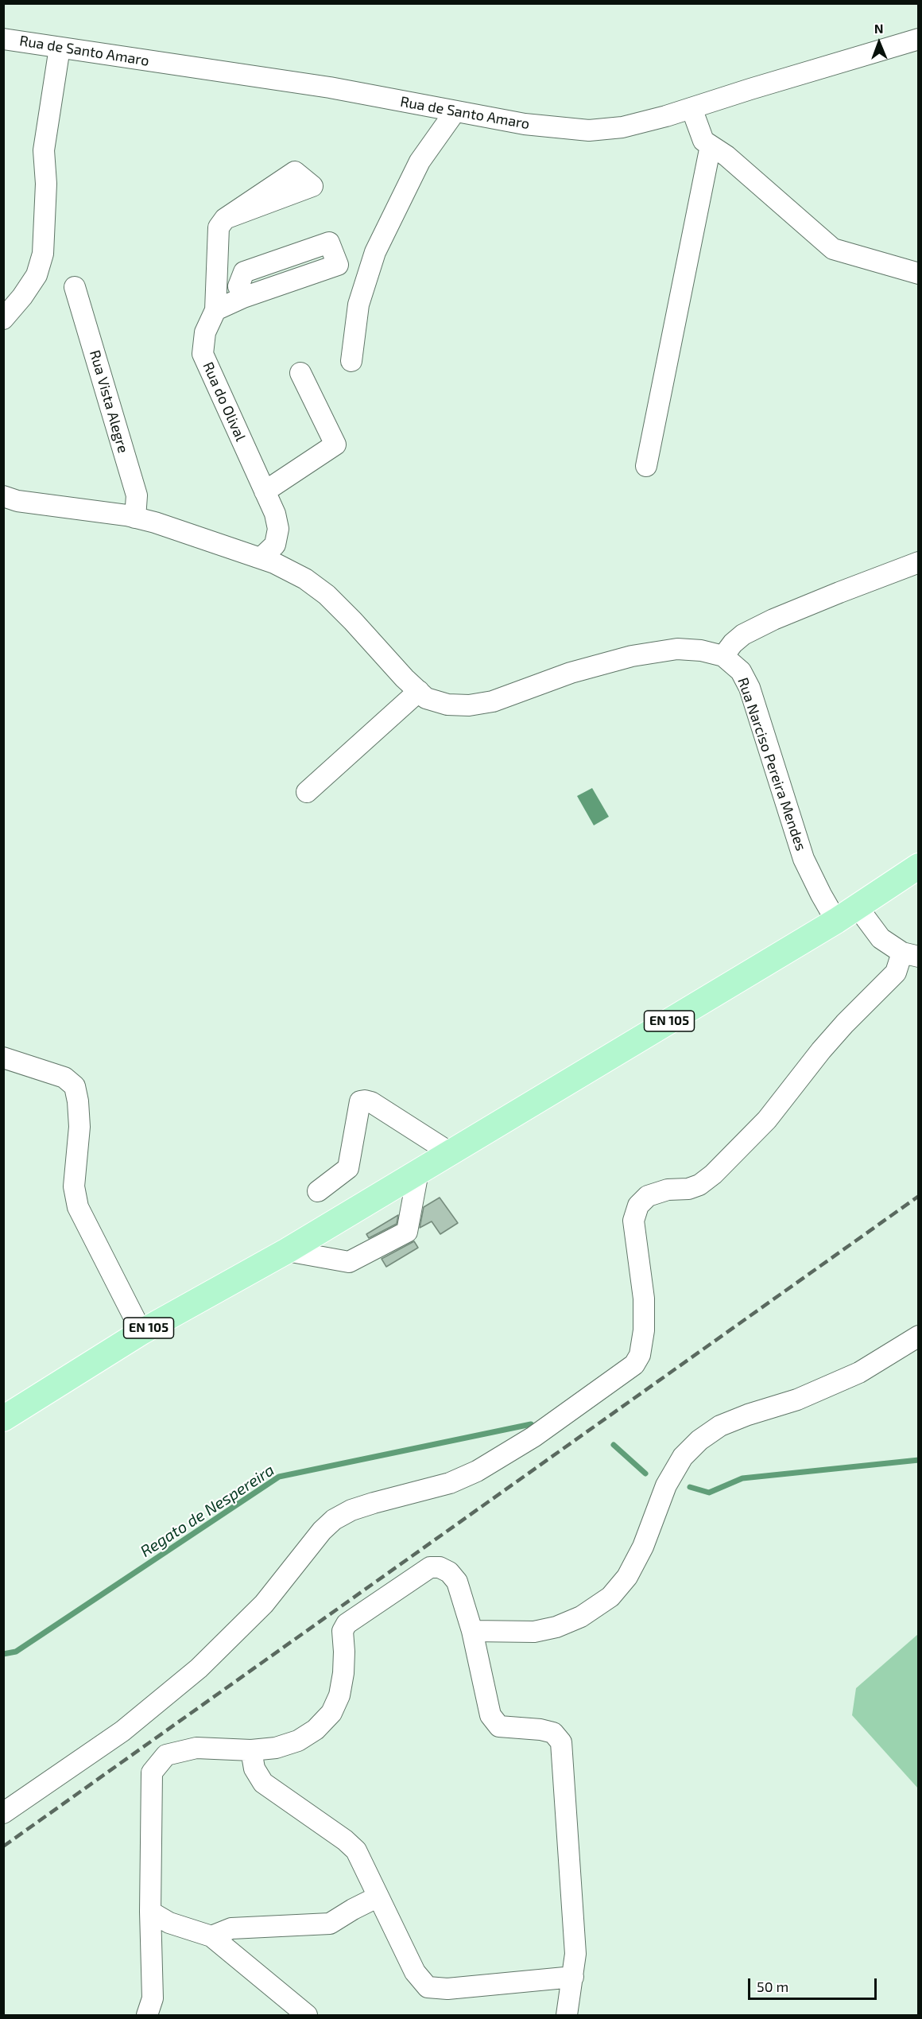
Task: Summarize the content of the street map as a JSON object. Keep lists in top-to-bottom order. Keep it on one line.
{"streets":{"main road":["EN 105"],"street":["Rua de Santo Amaro","Rua Vista Alegre","Rua do Olival","Rua Narciso Pereira Mendes"]},"crossings":[["Rua Vista Alegre","Rua Narciso Pereira Mendes"],["Rua do Olival","Rua Narciso Pereira Mendes"],["Rua Narciso Pereira Mendes","EN 105"]],"water":["Regato de Nespereira"],"scale_bar":"50 m","north":"top"}
